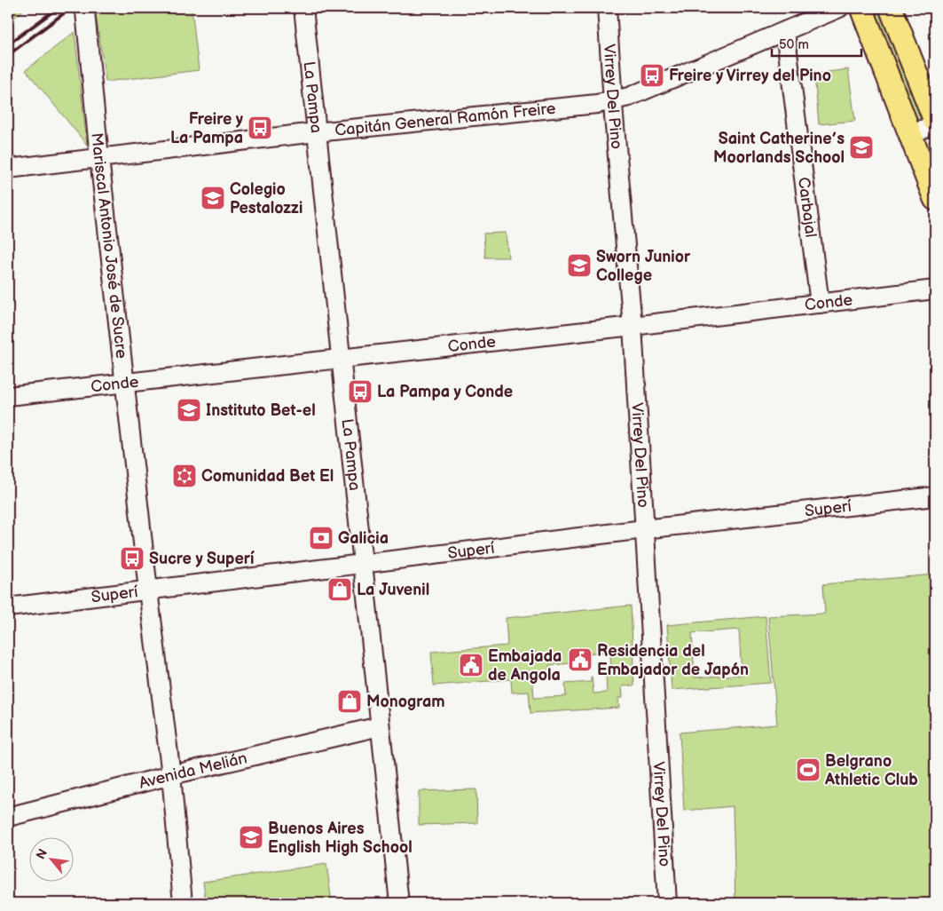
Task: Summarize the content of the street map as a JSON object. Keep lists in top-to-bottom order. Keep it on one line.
{"streets":{"street":["Virrey Del Pino","La Pampa","Capitán General Ramón Freire","Carbajal","Mariscal Antonio José de Sucre","Conde","Superí","Avenida Melián"]},"crossings":[["Virrey Del Pino","Capitán General Ramón Freire"],["Virrey Del Pino","Conde"],["Virrey Del Pino","Superí"],["La Pampa","Capitán General Ramón Freire"],["La Pampa","Conde"],["La Pampa","Superí"],["La Pampa","Avenida Melián"],["Capitán General Ramón Freire","Carbajal"],["Capitán General Ramón Freire","Mariscal Antonio José de Sucre"],["Carbajal","Conde"],["Mariscal Antonio José de Sucre","Conde"],["Mariscal Antonio José de Sucre","Superí"],["Mariscal Antonio José de Sucre","Avenida Melián"]],"places":{"bus stop":["Freire y Virrey del Pino","Freire y La Pampa","La Pampa y Conde","Sucre y Superí"],"school or university":["Saint Catherine’s Moorlands School","Colegio Pestalozzi","Sworn Junior College","Instituto Bet-el","Buenos Aires English High School"],"synagogue":["Comunidad Bet El"],"bank":["Galicia"],"shop":["La Juvenil","Monogram"],"public building":["Residencia del Embajador de Japón","Embajada de Angola"],"sports":["Belgrano Athletic Club"]},"scale_bar":"50 m","north":"top left"}
